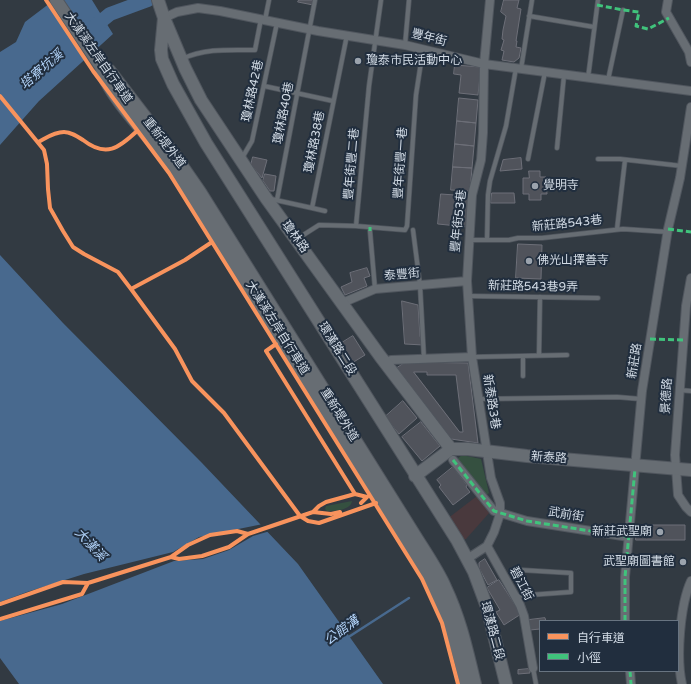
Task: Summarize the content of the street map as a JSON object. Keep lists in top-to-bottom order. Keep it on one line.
{"streets":{"street":["豐年街","重新堤外道","豐年街53巷","瓊林路","泰豐街","環漢路二段","新莊路","景德路","新泰路3巷","新泰路","武前街","碧江街"],"lane":["瓊林路42巷","瓊林路40巷","瓊林路38巷","豐年街豐一巷","豐年街豐二巷","新莊路543巷","新莊路543巷9弄"],"cycle path":["大漢溪左岸自行車道"]},"crossings":[["豐年街","瓊林路42巷"],["豐年街","瓊林路40巷"],["豐年街","瓊林路38巷"],["豐年街","豐年街豐一巷"],["豐年街","豐年街豐二巷"],["豐年街","豐年街53巷"],["豐年街","瓊林路"],["豐年街","環漢路二段"],["瓊林路42巷","瓊林路"],["瓊林路40巷","瓊林路"],["豐年街豐一巷","豐年街豐二巷"],["豐年街53巷","新莊路543巷"],["豐年街53巷","泰豐街"],["豐年街53巷","新莊路543巷9弄"],["豐年街53巷","新泰路3巷"],["新莊路543巷","新莊路"],["瓊林路","泰豐街"],["瓊林路","環漢路二段"],["瓊林路","新泰路3巷"],["瓊林路","新泰路"],["瓊林路","武前街"],["新莊路","新泰路"],["新莊路","武前街"],["景德路","新泰路"],["新泰路3巷","新泰路"],["新泰路3巷","武前街"]],"water":["塔寮坑溪","大漢溪","公館溝"],"places":["瓊泰市民活動中心","覺明寺","佛光山擇善寺","新莊武聖廟","武聖廟圖書館"],"legend":["自行車道","小徑"]}
